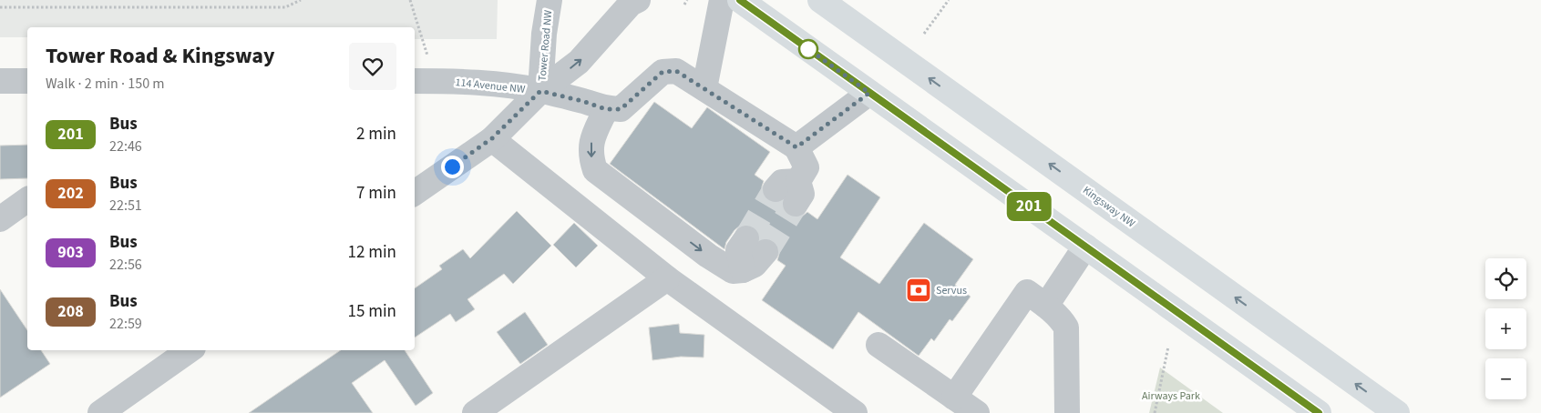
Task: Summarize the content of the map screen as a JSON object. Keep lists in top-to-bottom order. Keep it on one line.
{"streets":{"main road":["Kingsway NW"],"street":["Tower Road NW","114 Avenue NW"]},"crossings":[["Tower Road NW","114 Avenue NW"]],"parks":["Airways Park"],"places":{"bank":["Servus"]},"lines":["bus line 201"],"page":{"on_map":"201","heading":["Tower Road & Kingsway","Walk · 2 min · 150 m"],"list":[{"mark":"201","name":"Bus","note":"22:46","value":"2 min"},{"mark":"202","name":"Bus","note":"22:51","value":"7 min"},{"mark":"903","name":"Bus","note":"22:56","value":"12 min"},{"mark":"208","name":"Bus","note":"22:59","value":"15 min"}],"map_buttons":["+","−"]}}
